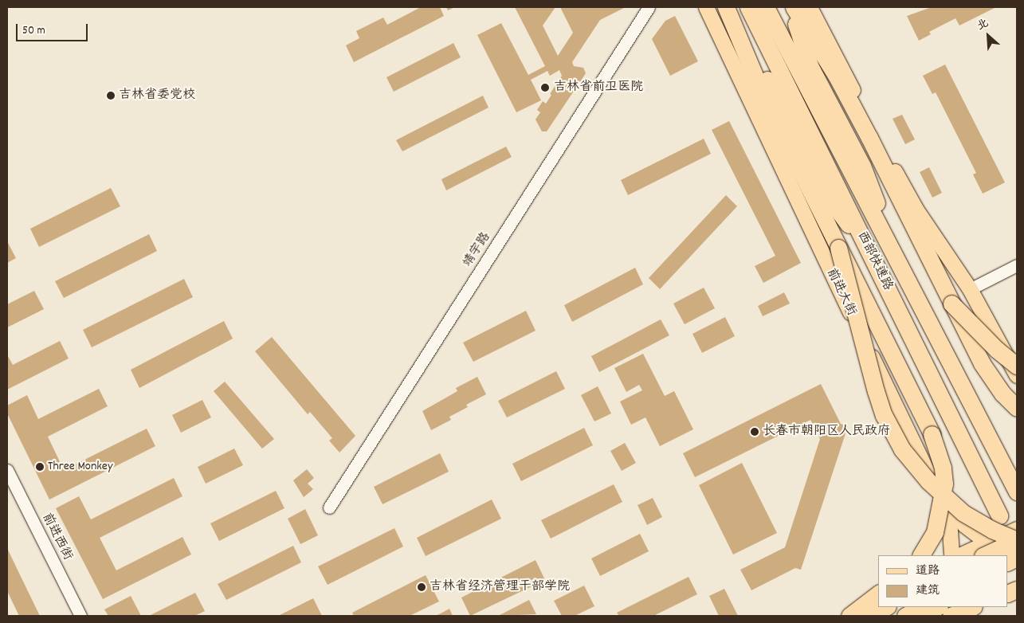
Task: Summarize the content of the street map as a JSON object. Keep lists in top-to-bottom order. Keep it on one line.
{"streets":{"highway":["西部快速路"],"main road":["前进大街"],"street":["靖宇路","前进西街"]},"places":["吉林省前卫医院","吉林省委党校","长春市朝阳区人民政府","Three Monkey","吉林省经济管理干部学院"],"legend":["道路","建筑"],"scale_bar":"50 m","north":"top left"}
